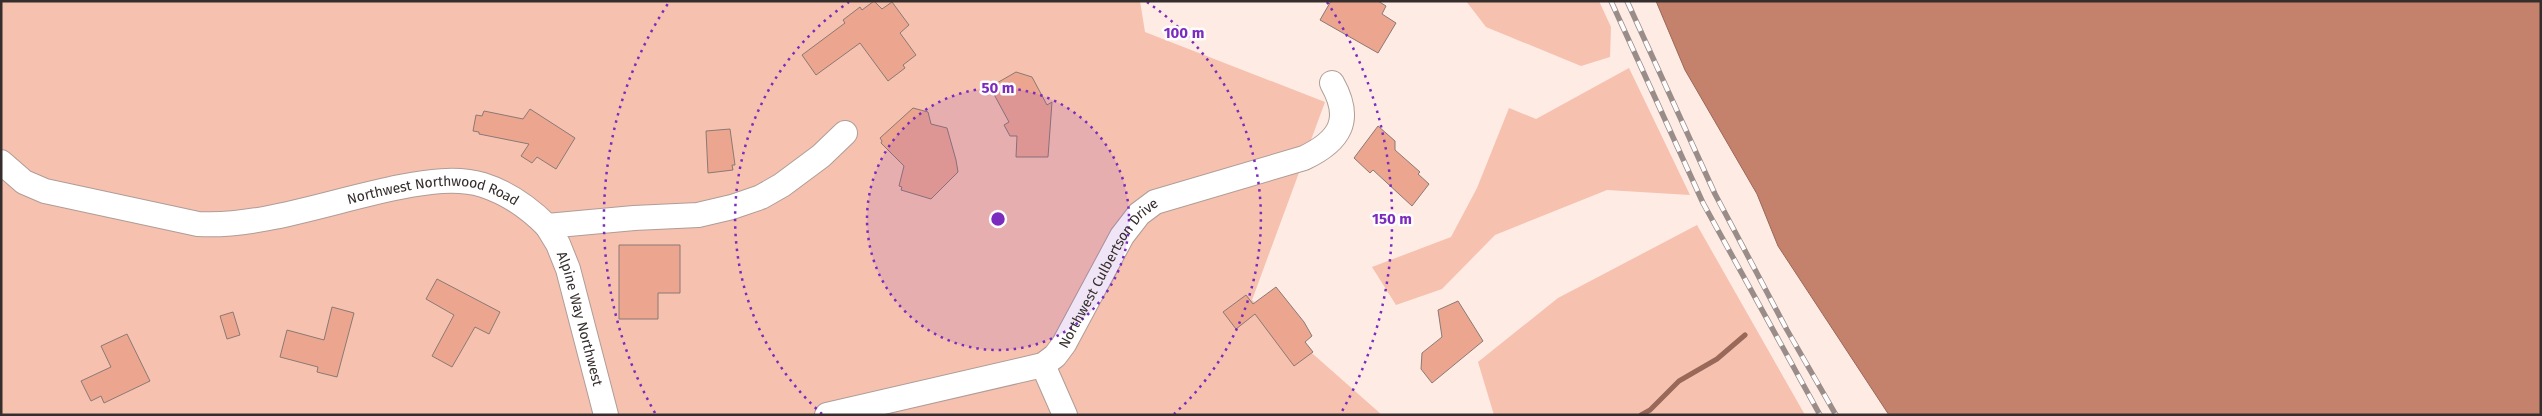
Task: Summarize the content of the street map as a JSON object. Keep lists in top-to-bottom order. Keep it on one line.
{"streets":{"street":["Northwest Northwood Road","Northwest Culbertson Drive","Alpine Way Northwest"]},"crossings":[["Northwest Northwood Road","Alpine Way Northwest"]],"rings":["100 m","50 m","150 m"]}
